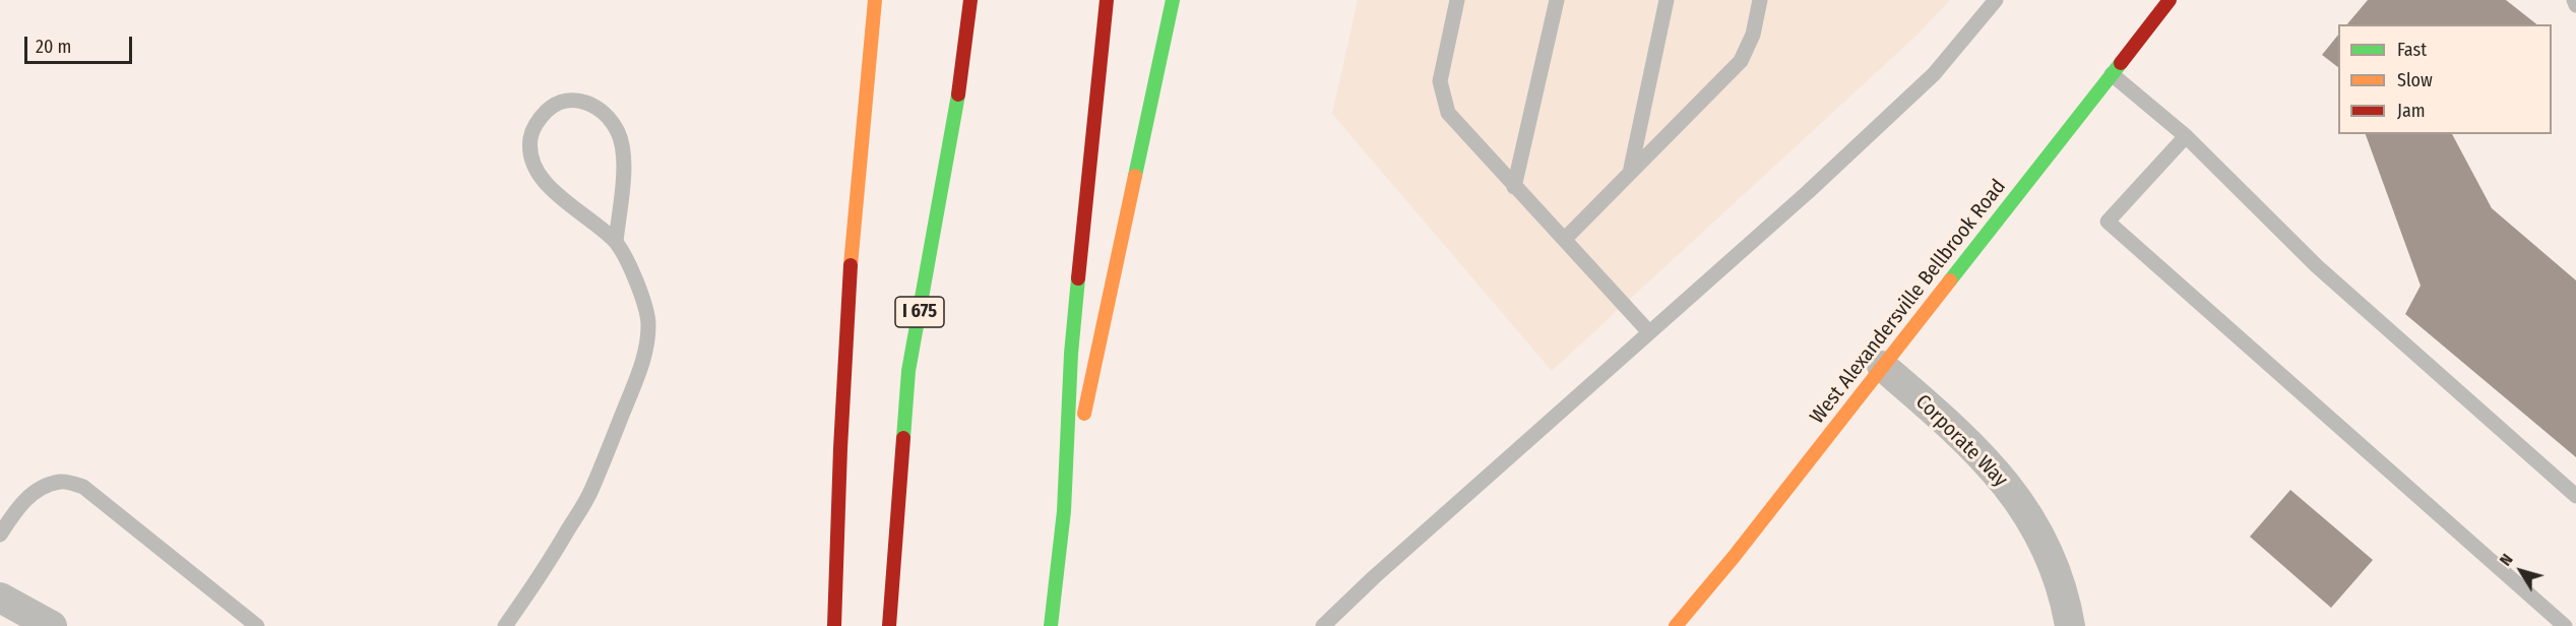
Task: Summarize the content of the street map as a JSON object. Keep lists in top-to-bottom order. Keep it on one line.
{"streets":{"main road":["West Alexandersville Bellbrook Road","I 675"],"street":["Corporate Way"]},"crossings":[["West Alexandersville Bellbrook Road","Corporate Way"]],"legend":["Fast","Slow","Jam"],"scale_bar":"20 m","north":"top left"}
